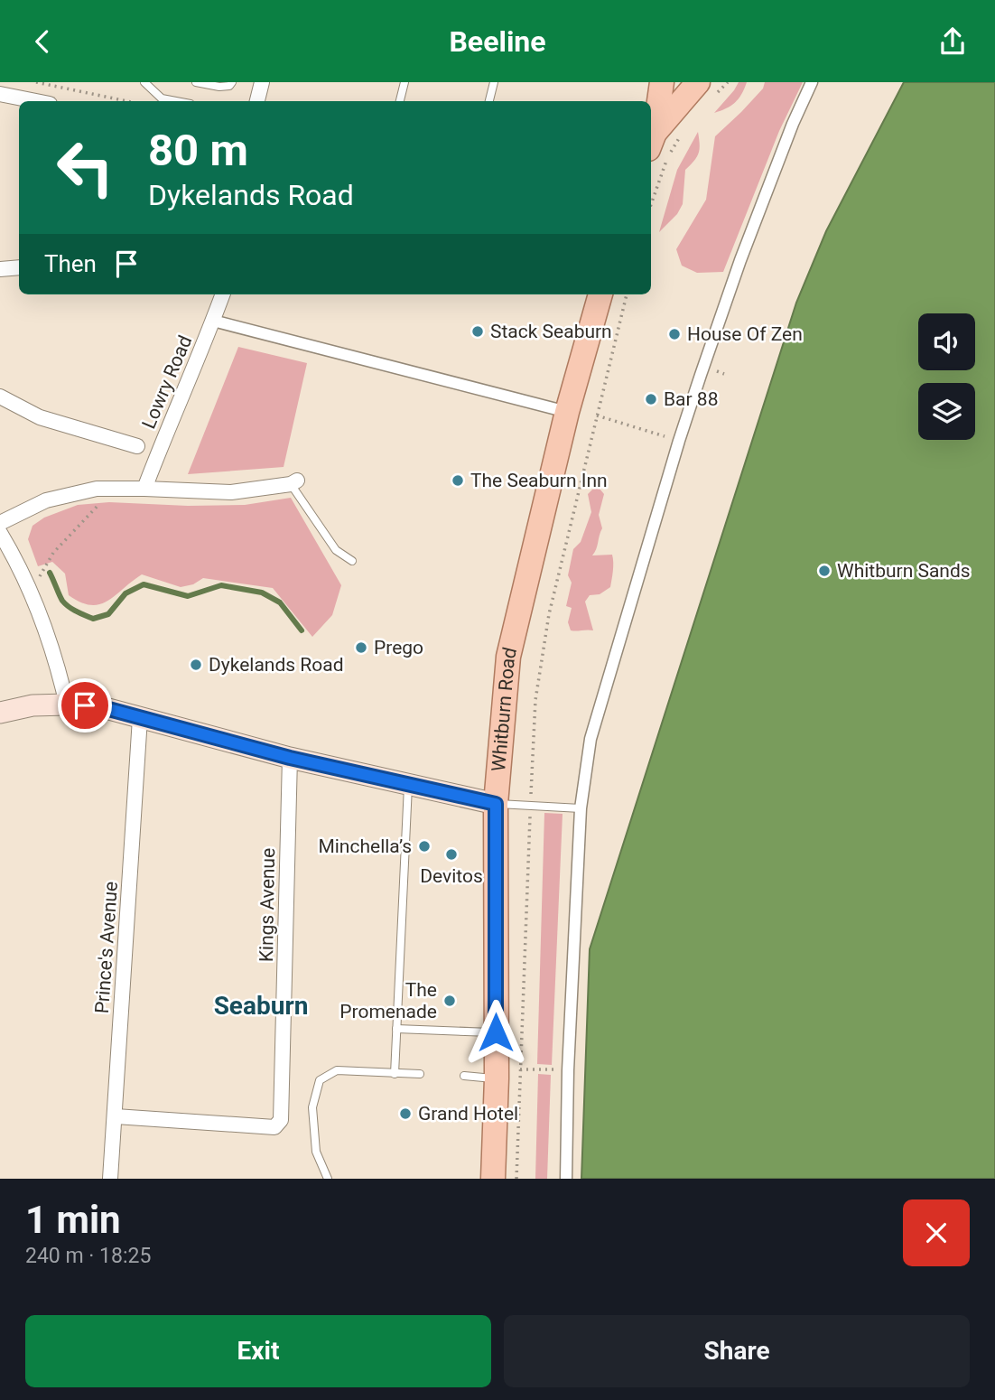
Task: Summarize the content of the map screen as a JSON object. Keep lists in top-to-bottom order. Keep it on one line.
{"streets":{"main road":["Whitburn Road"],"street":["Lowry Road","Kings Avenue","Prince's Avenue"]},"crossings":[["Kings Avenue","Prince's Avenue"]],"districts":["Seaburn"],"places":["Stack Seaburn","House Of Zen","Bar 88","The Seaburn Inn","Whitburn Sands","Prego","Dykelands Road","Minchella’s","Devitos","The Promenade","Grand Hotel"],"page":{"header":"Beeline","turn":["80 m","Dykelands Road"],"then":"Then","heading":["1 min","240 m · 18:25"],"buttons":["Exit","Share"]}}
